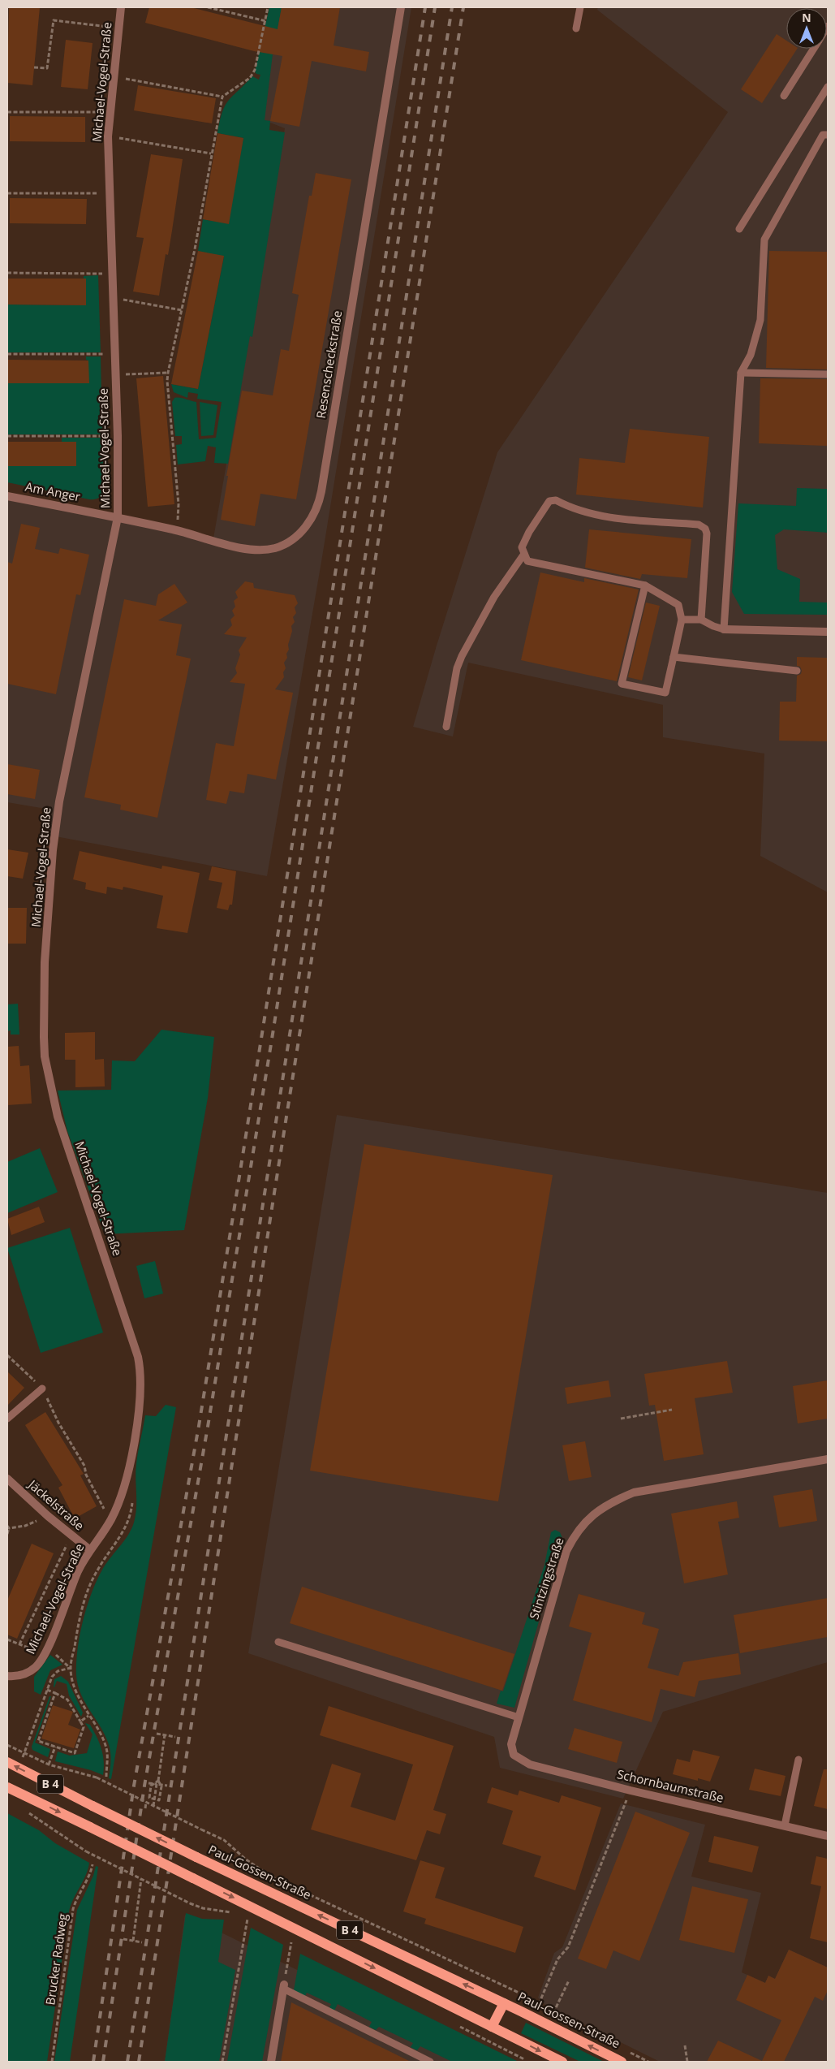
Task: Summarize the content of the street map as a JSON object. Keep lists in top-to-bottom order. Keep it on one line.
{"streets":{"main road":["B 4","Paul-Gossen-Straße"],"street":["Michael-Vogel-Straße","Resenscheckstraße","Am Anger","Jäckelstraße","Stintzingstraße","Schornbaumstraße"],"path":["Brucker Radweg"]},"crossings":[["Michael-Vogel-Straße","Resenscheckstraße"],["Michael-Vogel-Straße","Am Anger"],["Michael-Vogel-Straße","Jäckelstraße"],["Resenscheckstraße","Am Anger"],["Stintzingstraße","Schornbaumstraße"],["B 4","Paul-Gossen-Straße"]],"north":"top"}
